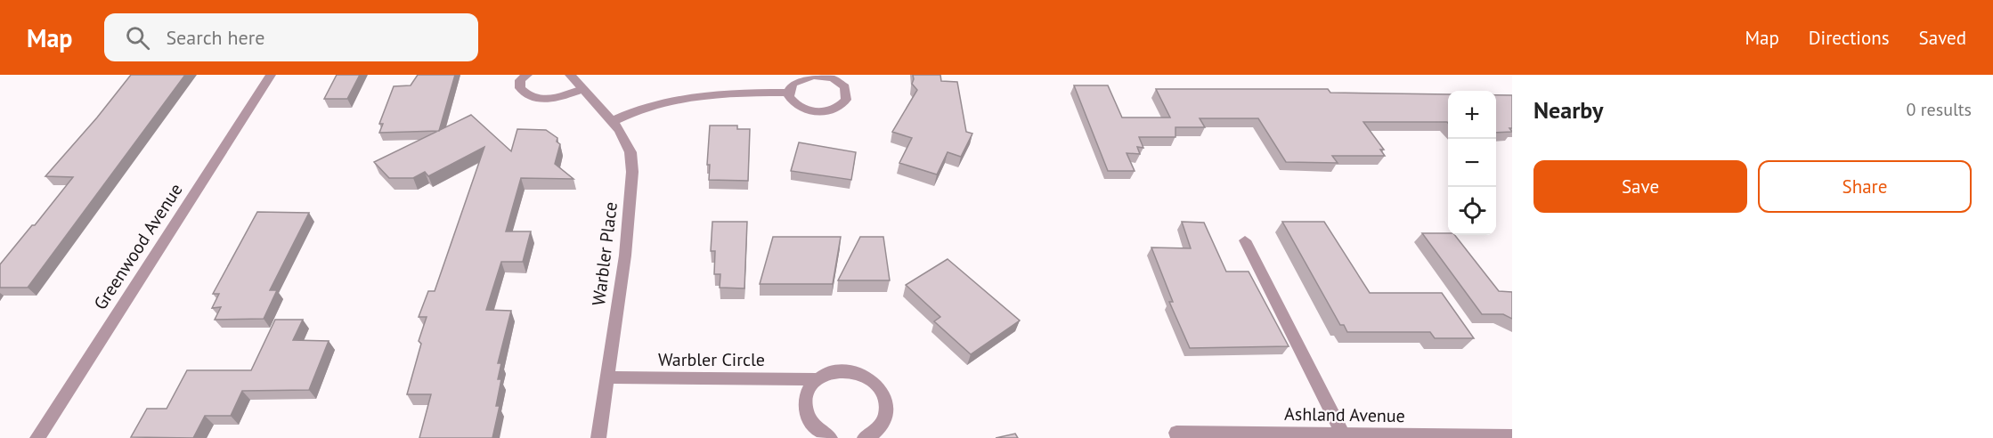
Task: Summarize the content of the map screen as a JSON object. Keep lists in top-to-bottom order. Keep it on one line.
{"streets":{"street":["Greenwood Avenue","Warbler Place","Warbler Circle","Ashland Avenue"]},"crossings":[["Warbler Place","Warbler Circle"]],"page":{"header":"Map","search":"Search here","nav":["Map","Directions","Saved"],"heading":["Nearby","0 results"],"map_buttons":["+","−"],"buttons":["Save","Share"]}}
